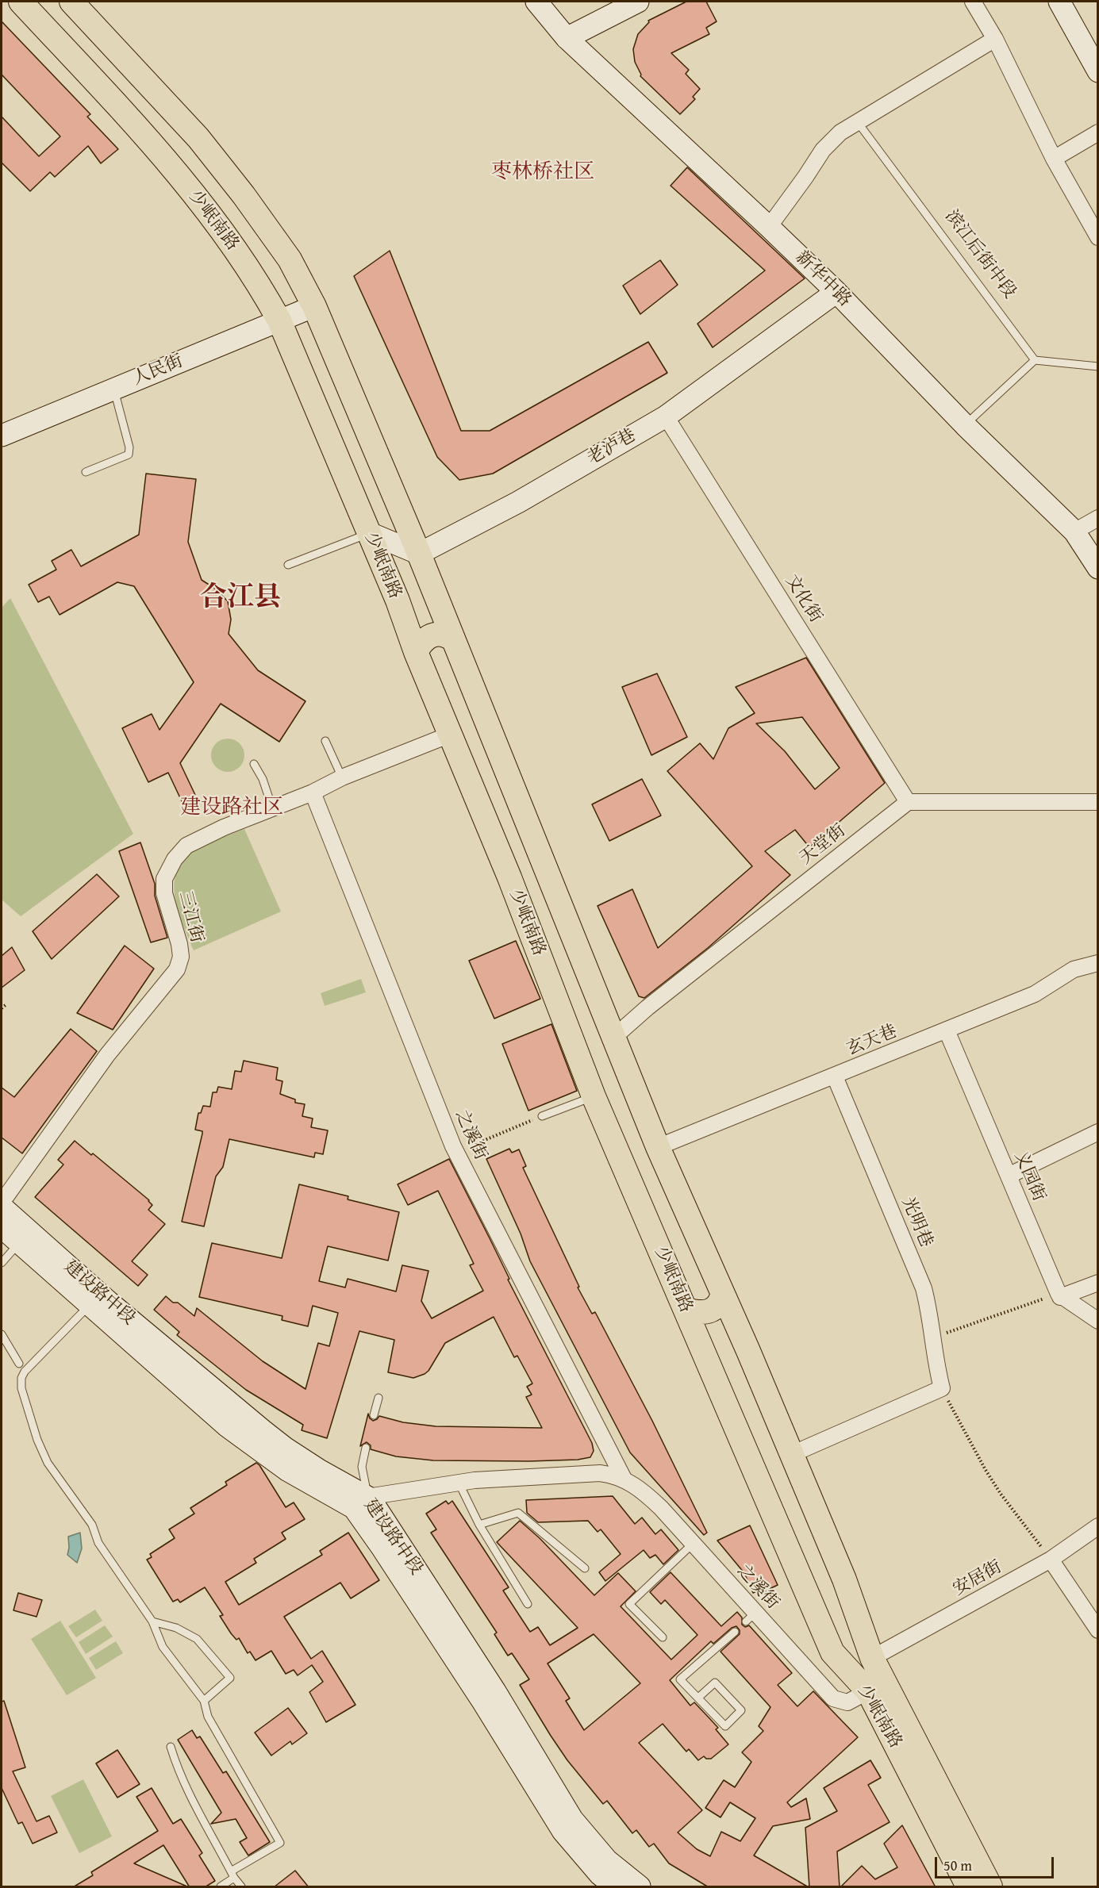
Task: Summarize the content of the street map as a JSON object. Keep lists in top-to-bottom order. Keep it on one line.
{"streets":{"main road":["少岷南路"],"street":["新华中路","人民街","老泸巷","文化街","天堂街","三江街","玄天巷","之溪街","义园街","光明巷","建设路中段","安居街"],"lane":["滨江后街中段"]},"crossings":[["少岷南路","人民街"],["少岷南路","老泸巷"],["少岷南路","天堂街"],["少岷南路","三江街"],["少岷南路","玄天巷"],["少岷南路","之溪街"],["少岷南路","安居街"],["新华中路","老泸巷"],["老泸巷","文化街"],["文化街","天堂街"],["三江街","之溪街"],["玄天巷","义园街"],["玄天巷","光明巷"],["之溪街","建设路中段"]],"districts":["枣林桥社区","合江县","建设路社区"],"scale_bar":"50 m"}
